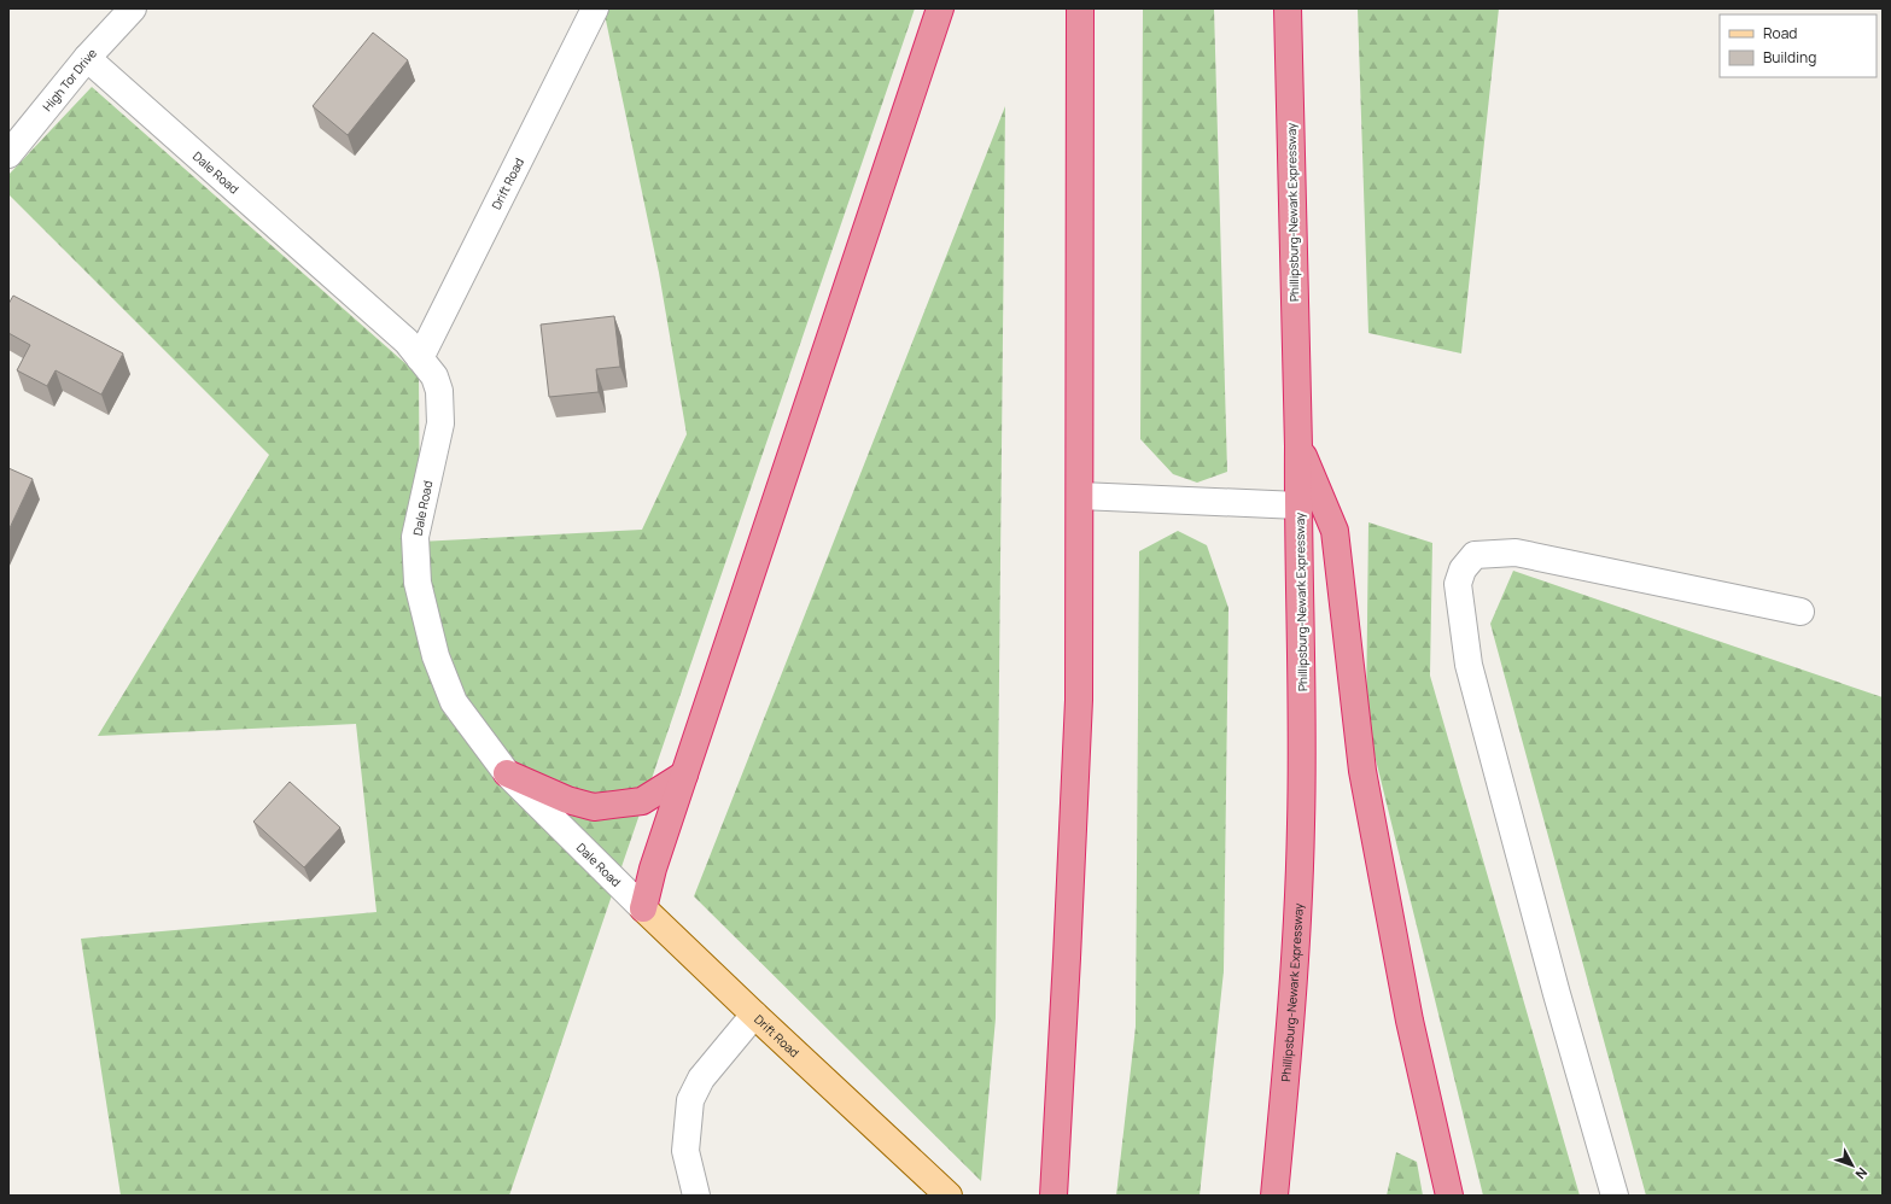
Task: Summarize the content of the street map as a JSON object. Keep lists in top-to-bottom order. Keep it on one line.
{"streets":{"highway":["Phillipsburg-Newark Expressway"],"main road":["Dale Road","Drift Road"],"street":["High Tor Drive"]},"crossings":[["High Tor Drive","Dale Road"],["Dale Road","Drift Road"]],"legend":["Road","Building"],"north":"bottom right"}
